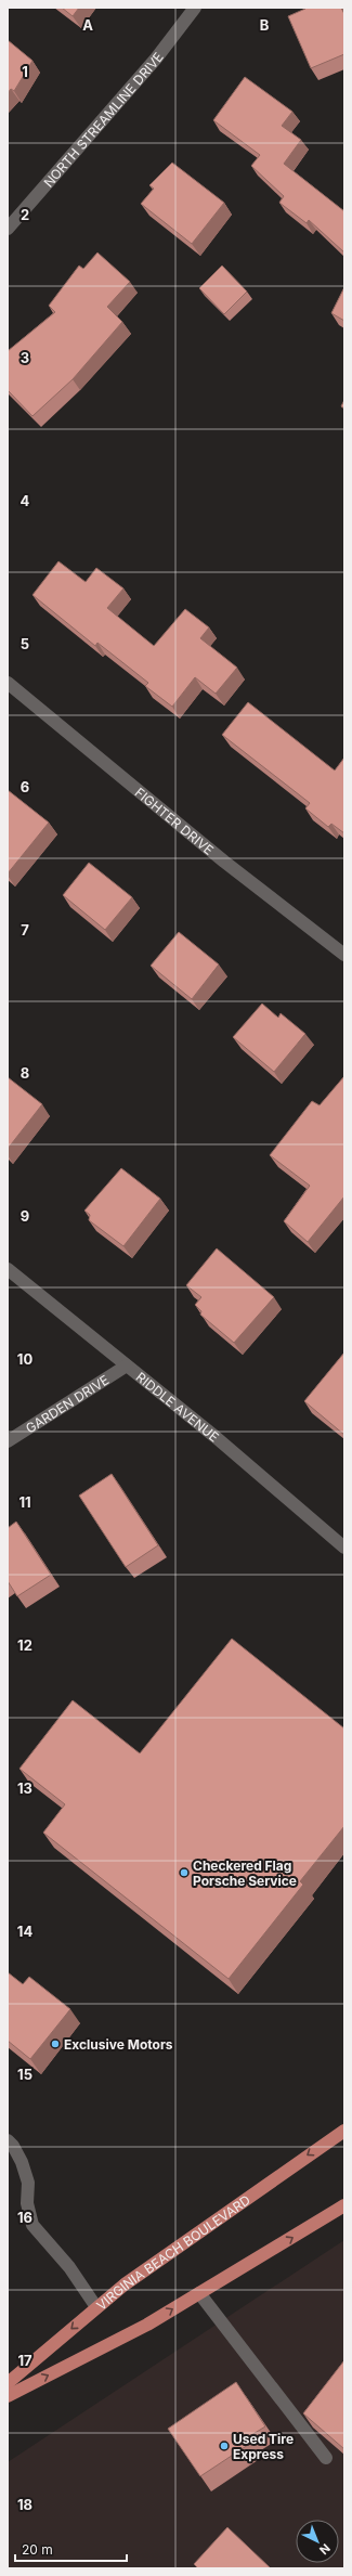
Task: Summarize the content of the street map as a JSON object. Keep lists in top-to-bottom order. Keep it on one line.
{"streets":{"main road":["VIRGINIA BEACH BOULEVARD"],"street":["NORTH STREAMLINE DRIVE","FIGHTER DRIVE","GARDEN DRIVE","RIDDLE AVENUE"]},"crossings":[["GARDEN DRIVE","RIDDLE AVENUE"]],"places":["Checkered Flag Porsche Service","Exclusive Motors","Used Tire Express"],"scale_bar":"20 m","north":"bottom right","grid":{"columns":["A","B"],"rows":["1","2","3","4","5","6","7","8","9","10","11","12","13","14","15","16","17","18"]}}
